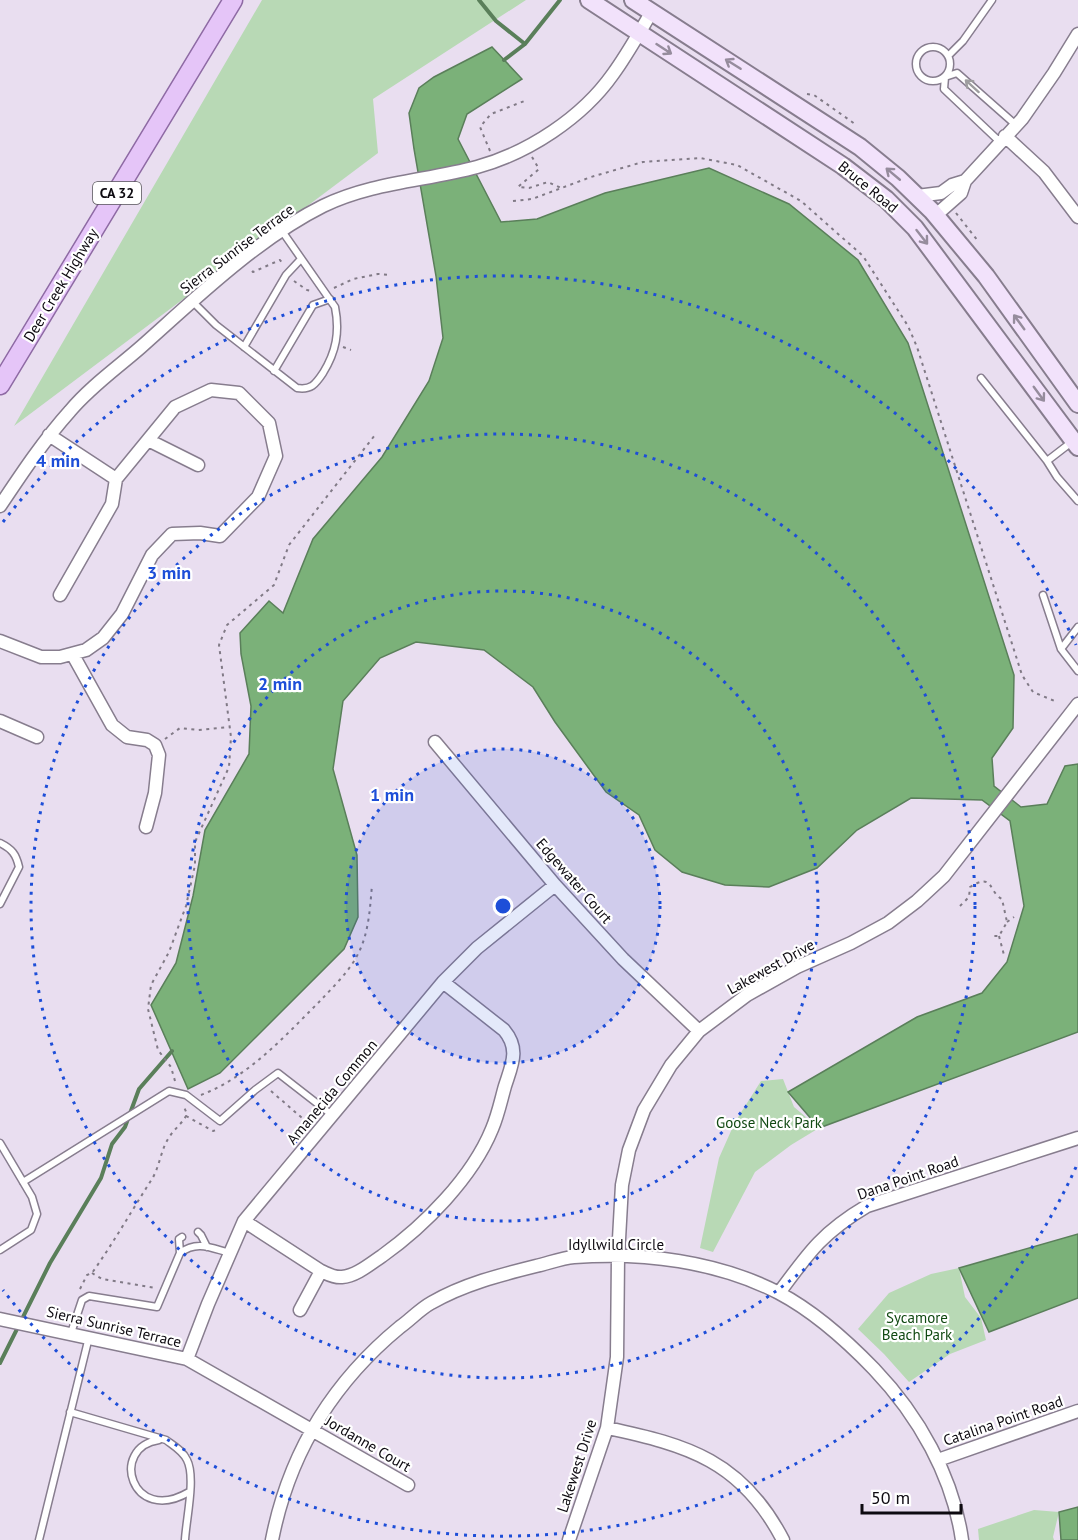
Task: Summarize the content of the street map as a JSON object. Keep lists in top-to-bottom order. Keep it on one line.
{"streets":{"main road":["Bruce Road","CA 32","Deer Creek Highway"],"street":["Sierra Sunrise Terrace","Edgewater Court","Lakewest Drive","Amanecida Common","Dana Point Road","Idyllwild Circle","Catalina Point Road","Jordanne Court"]},"crossings":[["Bruce Road","Sierra Sunrise Terrace"],["Sierra Sunrise Terrace","Amanecida Common"],["Sierra Sunrise Terrace","Idyllwild Circle"],["Sierra Sunrise Terrace","Jordanne Court"],["Edgewater Court","Lakewest Drive"],["Edgewater Court","Amanecida Common"],["Lakewest Drive","Idyllwild Circle"],["Dana Point Road","Idyllwild Circle"],["Idyllwild Circle","Catalina Point Road"],["Idyllwild Circle","Jordanne Court"]],"parks":["Goose Neck Park","Sycamore Beach Park"],"scale_bar":"50 m","rings":["4 min","3 min","2 min","1 min"]}
